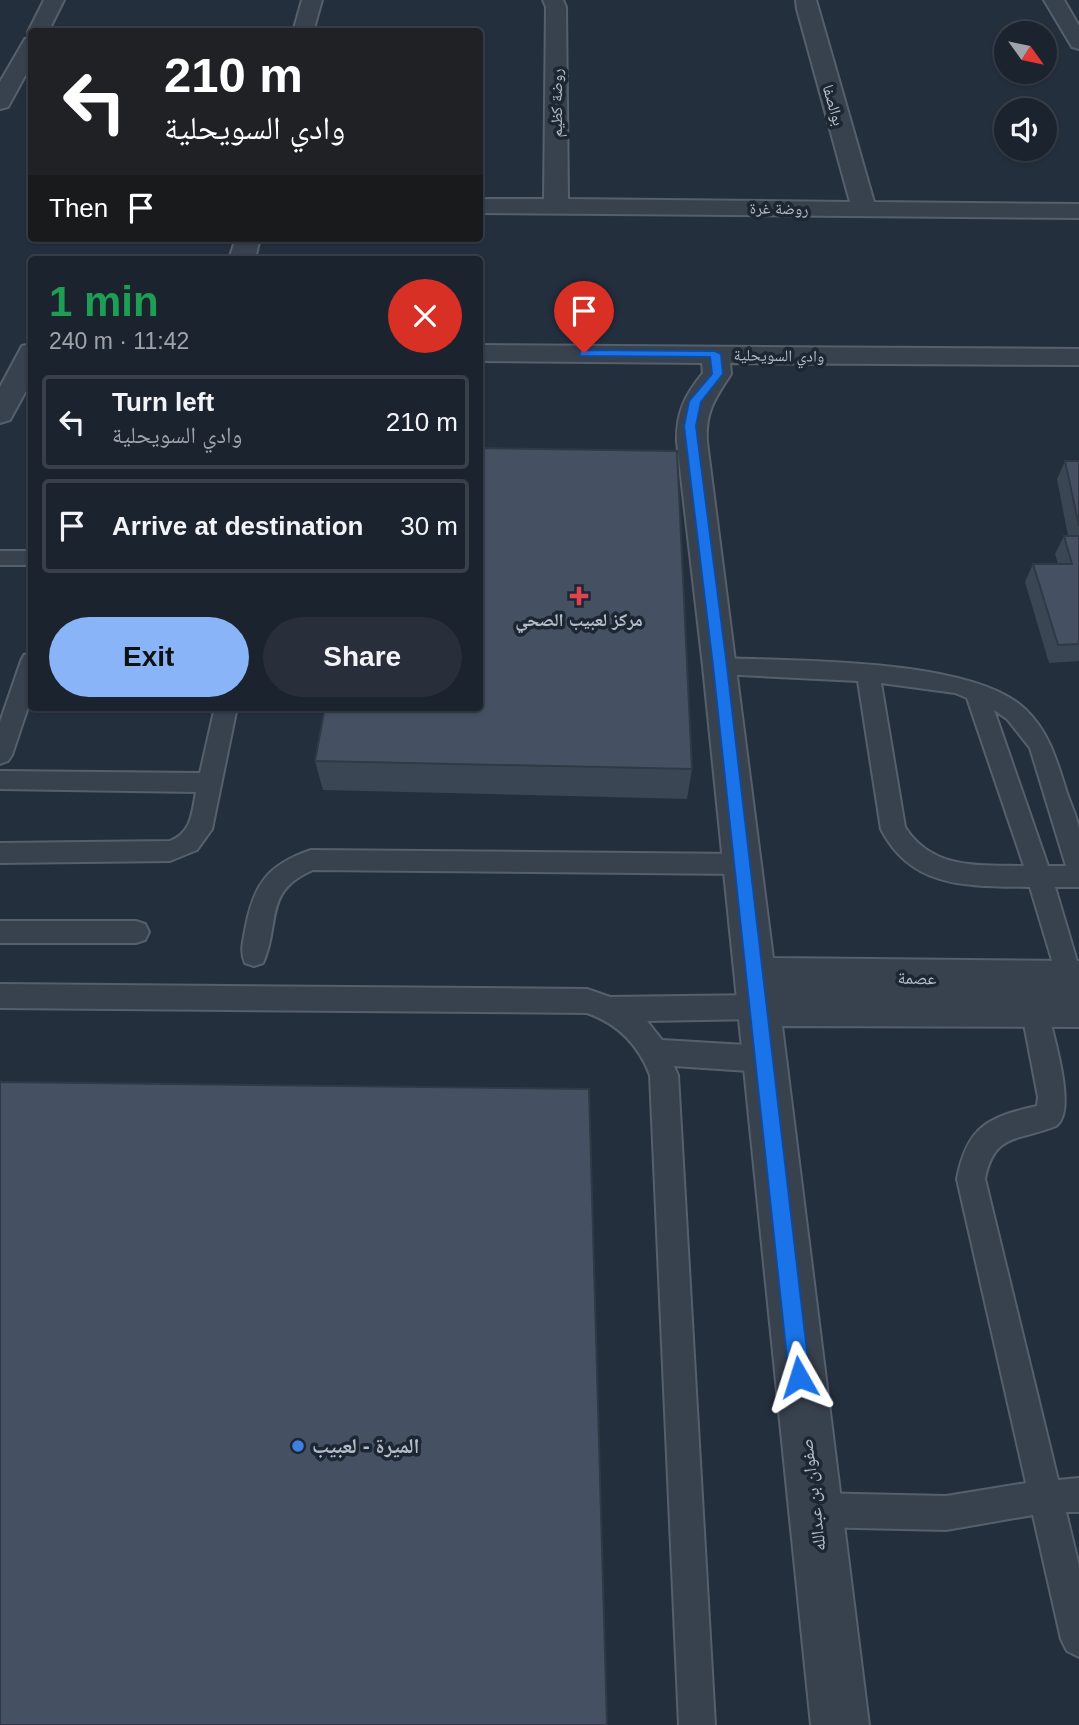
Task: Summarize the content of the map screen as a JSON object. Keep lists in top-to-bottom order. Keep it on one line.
{"streets":{"street":["روضة كظيم","بوالصفا","روضة غرة","وادي السويحلية","عصمة","صفوان بن عبدالله"]},"crossings":[["روضة كظيم","روضة غرة"],["بوالصفا","روضة غرة"],["وادي السويحلية","صفوان بن عبدالله"],["عصمة","صفوان بن عبدالله"]],"places":{"health":["مركز لعبيب الصحي"],"other":["الميرة - لعبيب"]},"north":"bottom right","page":{"turn":["210 m","وادي السويحلية"],"then":"Then","heading":["1 min","240 m · 11:42"],"list":[{"name":"Turn left","note":"وادي السويحلية","value":"210 m"},{"name":"Arrive at destination","value":"30 m"}],"buttons":["Exit","Share"]}}
